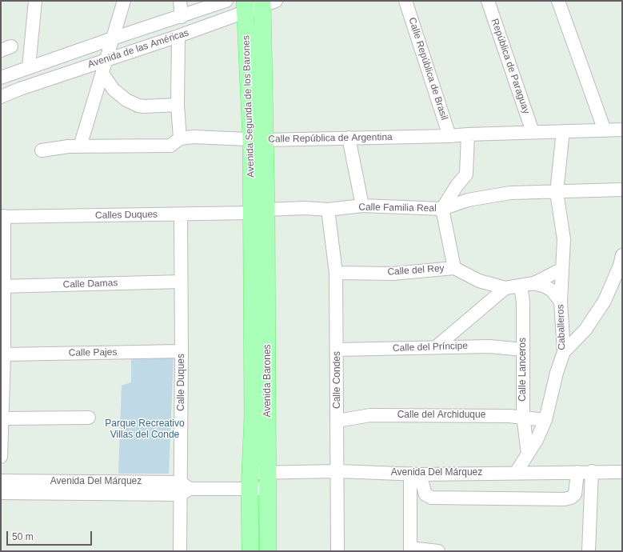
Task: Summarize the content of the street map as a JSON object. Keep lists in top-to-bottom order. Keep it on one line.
{"streets":{"main road":["Avenida Segunda de los Barones","Avenida Barones"],"street":["Avenida de las Américas","República de Paraguay","Calle República de Brasil","Calle República de Argentina","Calle Familia Real","Calles Duques","Calle del Rey","Calle Damas","Caballeros","Calle del Príncipe","Calle Pajes","Calle Lanceros","Calle Condes","Calle Duques","Calle del Archiduque","Avenida Del Márquez"]},"crossings":[["Avenida de las Américas","Avenida Segunda de los Barones"],["República de Paraguay","Calle República de Argentina"],["Calle República de Brasil","Calle República de Argentina"],["Avenida Segunda de los Barones","Calle República de Argentina"],["Avenida Segunda de los Barones","Calle Familia Real"],["Avenida Segunda de los Barones","Calles Duques"],["Avenida Segunda de los Barones","Avenida Barones"],["Calle República de Argentina","Caballeros"],["Calle Familia Real","Calles Duques"],["Calle Familia Real","Caballeros"],["Calle Familia Real","Calle Condes"],["Calle Familia Real","Avenida Barones"],["Calles Duques","Avenida Barones"],["Calles Duques","Calle Duques"],["Calle del Rey","Calle Lanceros"],["Calle del Rey","Calle Condes"],["Calle Damas","Calle Duques"],["Caballeros","Calle Lanceros"],["Caballeros","Calle del Archiduque"],["Caballeros","Avenida Del Márquez"],["Calle del Príncipe","Calle Lanceros"],["Calle del Príncipe","Calle Condes"],["Calle Pajes","Calle Duques"],["Calle Lanceros","Calle del Archiduque"],["Calle Condes","Calle del Archiduque"],["Calle Condes","Avenida Del Márquez"],["Avenida Barones","Avenida Del Márquez"],["Calle Duques","Avenida Del Márquez"]],"parks":["Parque Recreativo Villas del Conde"],"scale_bar":"50 m"}
